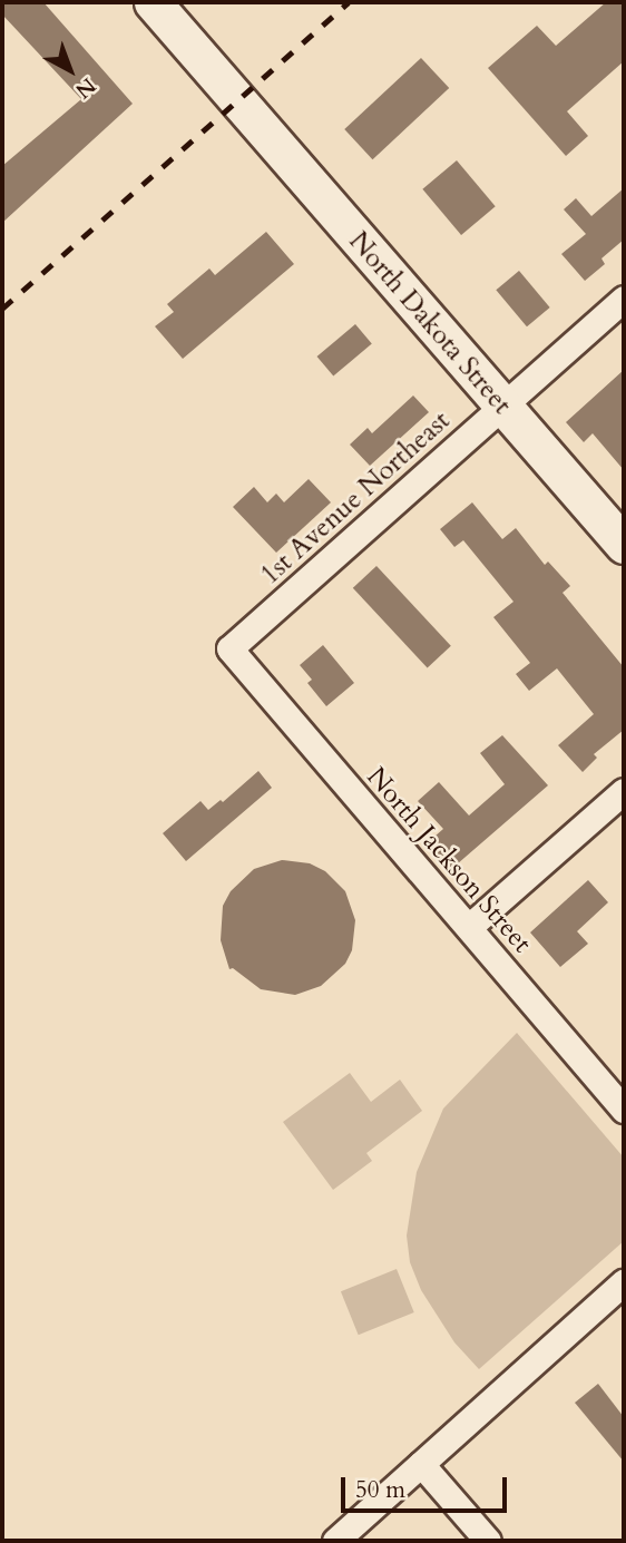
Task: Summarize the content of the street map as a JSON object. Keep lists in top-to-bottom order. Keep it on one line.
{"streets":{"street":["North Dakota Street","1st Avenue Northeast","North Jackson Street"]},"crossings":[["North Dakota Street","1st Avenue Northeast"],["1st Avenue Northeast","North Jackson Street"]],"scale_bar":"50 m","north":"bottom right"}
